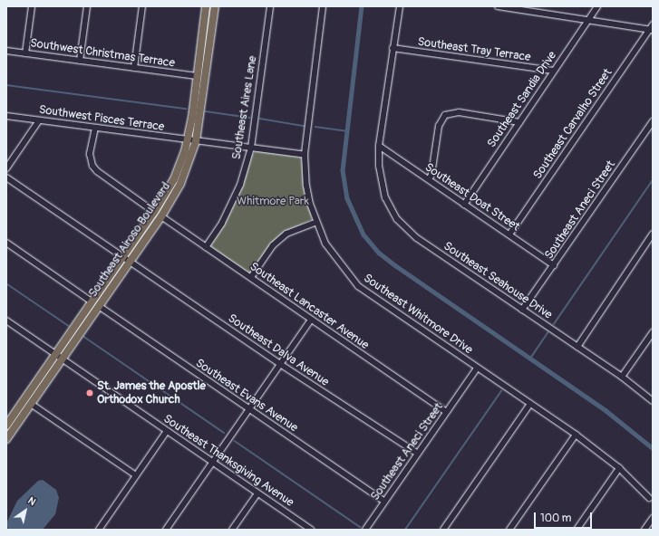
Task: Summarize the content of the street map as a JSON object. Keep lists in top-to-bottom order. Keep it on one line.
{"streets":{"main road":["Southeast Airoso Boulevard"],"street":["Southeast Tray Terrace","Southwest Christmas Terrace","Southeast Sandia Drive","Southeast Aires Lane","Southwest Pisces Terrace","Southeast Carvalho Street","Southeast Doat Street","Southeast Aneci Street","Southeast Seahouse Drive","Southeast Lancaster Avenue","Southeast Whitmore Drive","Southeast Dalva Avenue","Southeast Evans Avenue","Southeast Thanksgiving Avenue"]},"crossings":[["Southeast Tray Terrace","Southeast Sandia Drive"],["Southeast Tray Terrace","Southeast Seahouse Drive"],["Southwest Christmas Terrace","Southeast Airoso Boulevard"],["Southeast Sandia Drive","Southeast Doat Street"],["Southeast Aires Lane","Southwest Pisces Terrace"],["Southeast Aires Lane","Southeast Lancaster Avenue"],["Southwest Pisces Terrace","Southeast Airoso Boulevard"],["Southwest Pisces Terrace","Southeast Whitmore Drive"],["Southeast Carvalho Street","Southeast Doat Street"],["Southeast Doat Street","Southeast Aneci Street"],["Southeast Doat Street","Southeast Seahouse Drive"],["Southeast Aneci Street","Southeast Seahouse Drive"],["Southeast Aneci Street","Southeast Lancaster Avenue"],["Southeast Aneci Street","Southeast Whitmore Drive"],["Southeast Aneci Street","Southeast Dalva Avenue"],["Southeast Aneci Street","Southeast Evans Avenue"],["Southeast Airoso Boulevard","Southeast Lancaster Avenue"],["Southeast Airoso Boulevard","Southeast Dalva Avenue"],["Southeast Airoso Boulevard","Southeast Evans Avenue"],["Southeast Airoso Boulevard","Southeast Thanksgiving Avenue"]],"parks":["Whitmore Park"],"places":["St. James the Apostle Orthodox Church"],"scale_bar":"100 m","north":"top right"}
